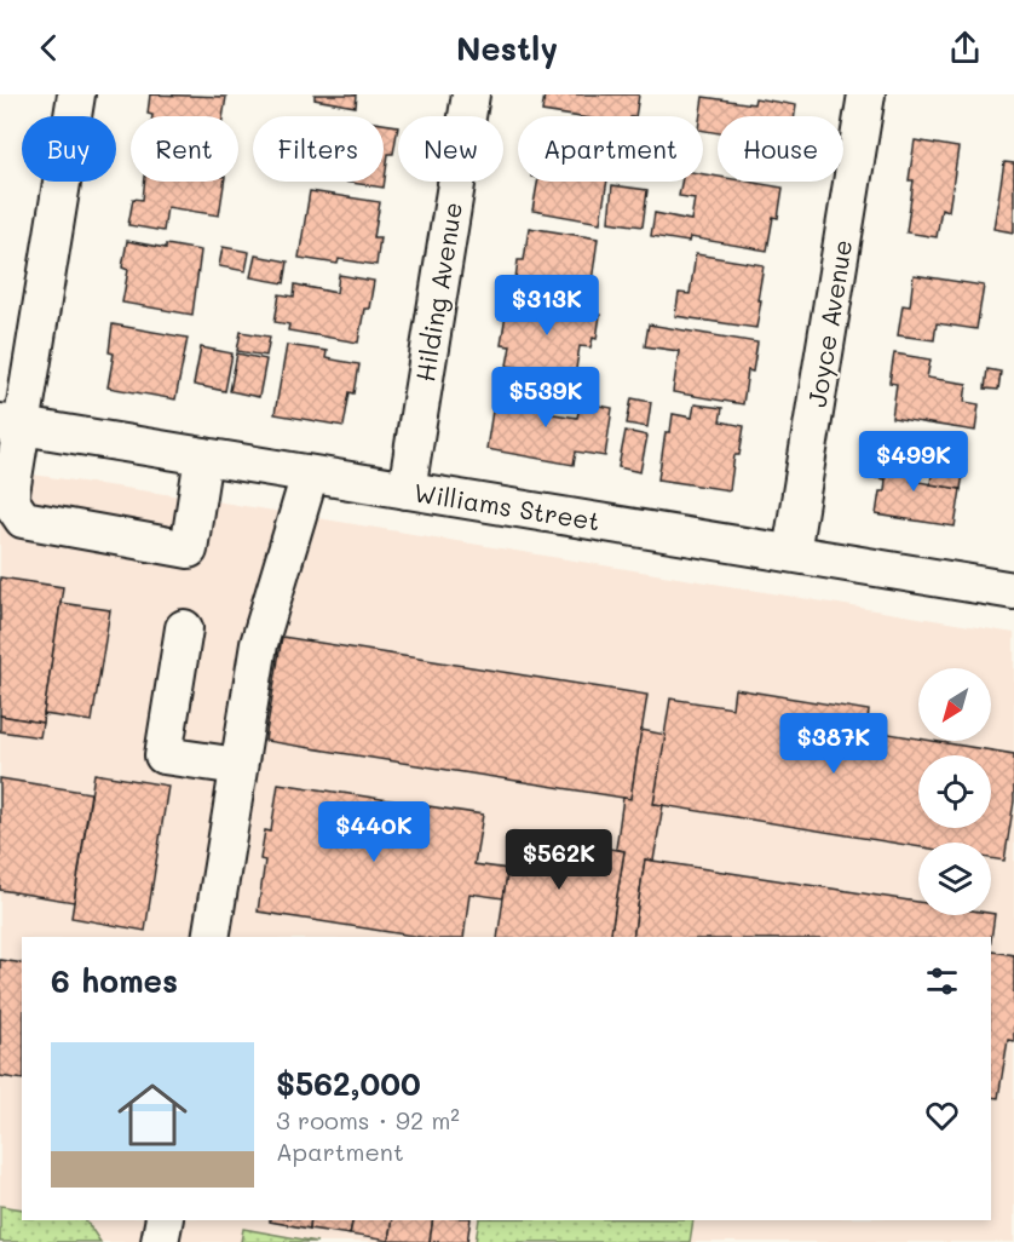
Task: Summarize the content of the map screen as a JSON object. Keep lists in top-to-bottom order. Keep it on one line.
{"streets":{"street":["Hilding Avenue","Joyce Avenue","Williams Street"]},"crossings":[["Hilding Avenue","Williams Street"],["Joyce Avenue","Williams Street"]],"north":"bottom left","page":{"header":"Nestly","chip":["Buy","Rent","Filters","New","Apartment","House"],"price":["$313K","$539K","$499K","$387K","$440K","$562K"],"heading":"6 homes","list":[{"name":"$562,000","note":"3 rooms · 92 m² · Apartment"}]}}
